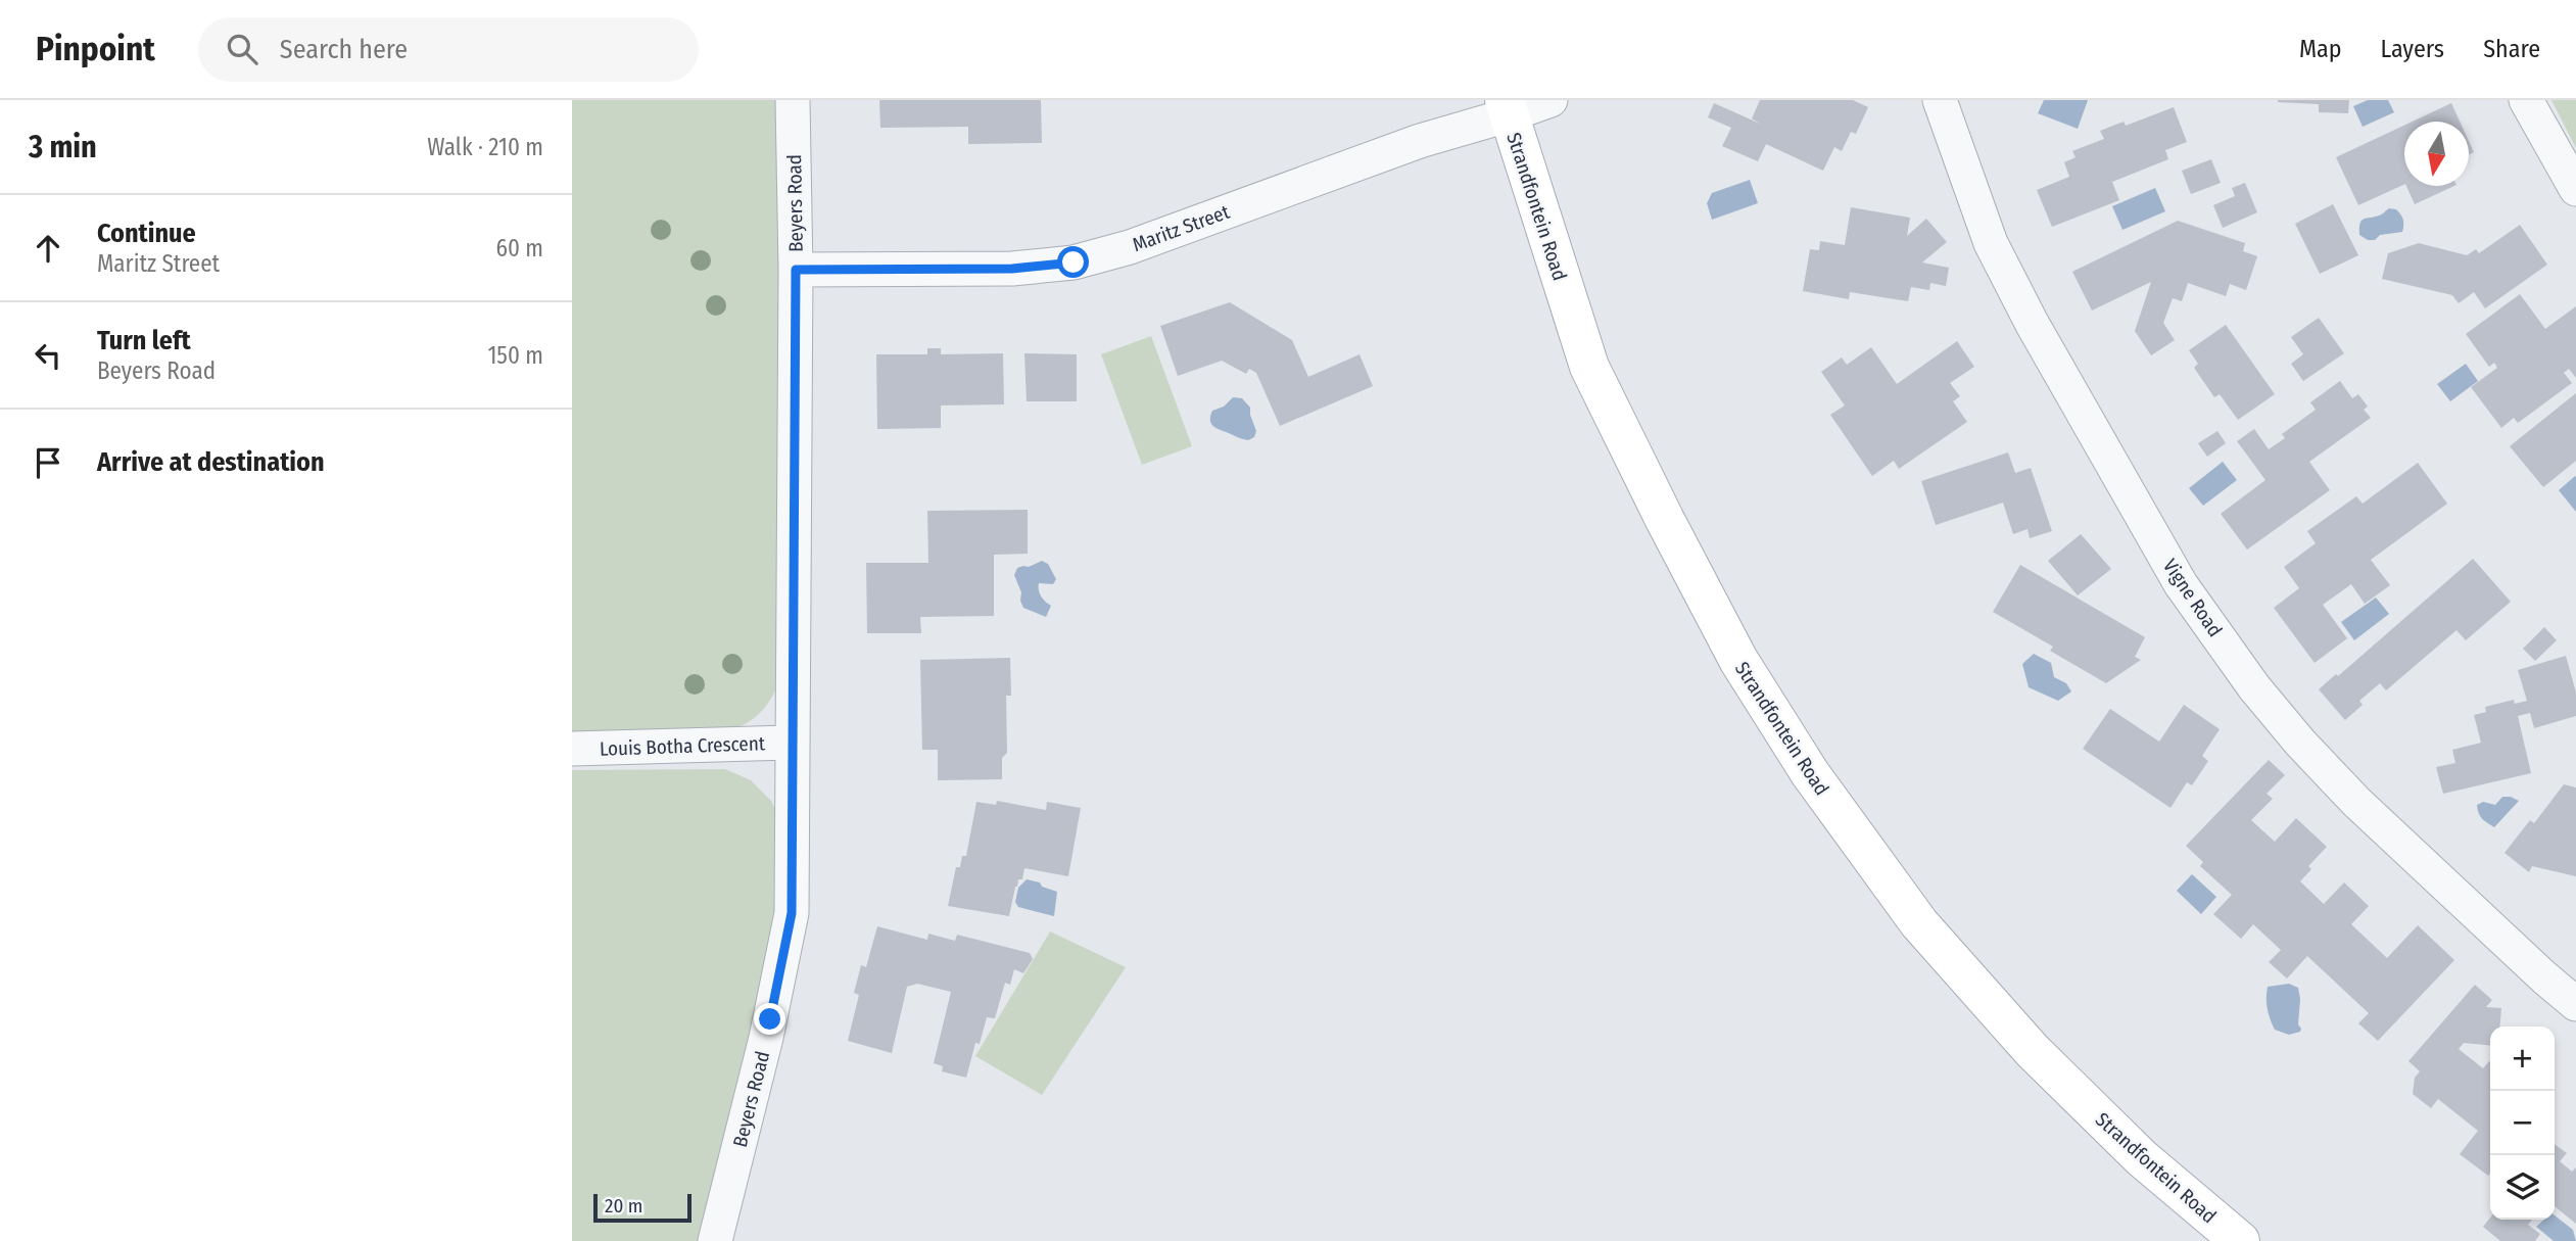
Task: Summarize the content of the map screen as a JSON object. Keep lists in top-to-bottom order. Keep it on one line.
{"streets":{"main road":["Strandfontein Road"],"street":["Beyers Road","Maritz Street","Vigne Road","Louis Botha Crescent"]},"crossings":[["Beyers Road","Maritz Street"],["Beyers Road","Louis Botha Crescent"],["Strandfontein Road","Maritz Street"]],"scale_bar":"20 m","north":"bottom","page":{"header":"Pinpoint","search":"Search here","nav":["Map","Layers","Share"],"heading":["3 min","Walk · 210 m"],"list":[["Continue","Maritz Street","60 m"],["Turn left","Beyers Road","150 m"],"Arrive at destination"],"map_buttons":["+","−"],"scale":"20 m"}}
